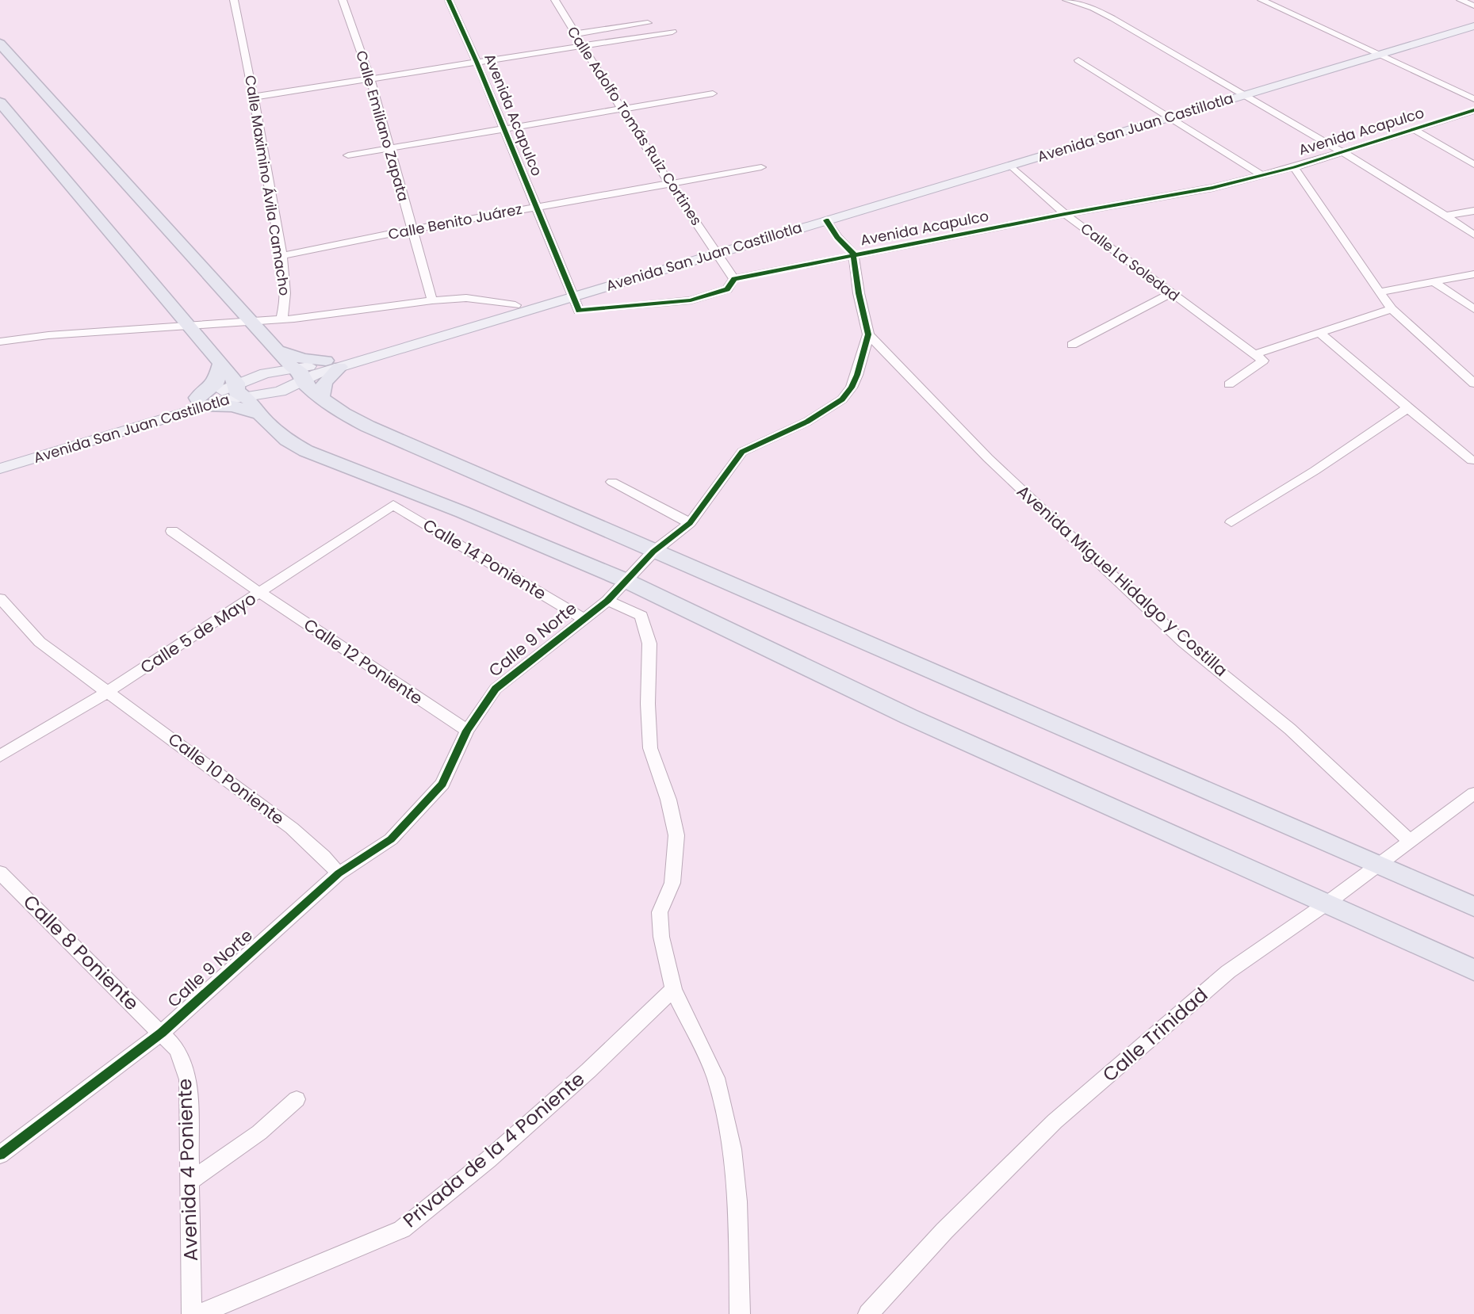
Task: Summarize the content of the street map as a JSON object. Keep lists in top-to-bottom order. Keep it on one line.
{"streets":{"main road":["Avenida San Juan Castillotla"],"street":["Avenida Acapulco","Calle Emiliano Zapata","Calle Adolfo Tomás Ruiz Cortines","Calle Maximino Ávila Camacho","Calle Benito Juárez","Calle La Soledad","Calle 14 Poniente","Avenida Miguel Hidalgo y Costilla","Calle 5 de Mayo","Calle 9 Norte","Calle 12 Poniente","Calle 10 Poniente","Calle 8 Poniente","Calle Trinidad","Privada de la 4 Poniente","Avenida 4 Poniente"]},"crossings":[["Avenida Acapulco","Calle Adolfo Tomás Ruiz Cortines"],["Avenida Acapulco","Avenida San Juan Castillotla"],["Avenida Acapulco","Calle Benito Juárez"],["Avenida Acapulco","Calle La Soledad"],["Avenida Acapulco","Calle 9 Norte"],["Calle Emiliano Zapata","Calle Maximino Ávila Camacho"],["Calle Emiliano Zapata","Calle Benito Juárez"],["Calle Adolfo Tomás Ruiz Cortines","Avenida San Juan Castillotla"],["Calle Adolfo Tomás Ruiz Cortines","Calle Benito Juárez"],["Avenida San Juan Castillotla","Calle La Soledad"],["Calle Maximino Ávila Camacho","Calle Benito Juárez"],["Calle 14 Poniente","Calle 5 de Mayo"],["Calle 14 Poniente","Calle 9 Norte"],["Avenida Miguel Hidalgo y Costilla","Calle 9 Norte"],["Avenida Miguel Hidalgo y Costilla","Calle Trinidad"],["Calle 5 de Mayo","Calle 12 Poniente"],["Calle 5 de Mayo","Calle 10 Poniente"],["Calle 9 Norte","Calle 12 Poniente"],["Calle 9 Norte","Calle 10 Poniente"],["Calle 9 Norte","Calle 8 Poniente"],["Calle 9 Norte","Avenida 4 Poniente"],["Calle 8 Poniente","Avenida 4 Poniente"]]}
